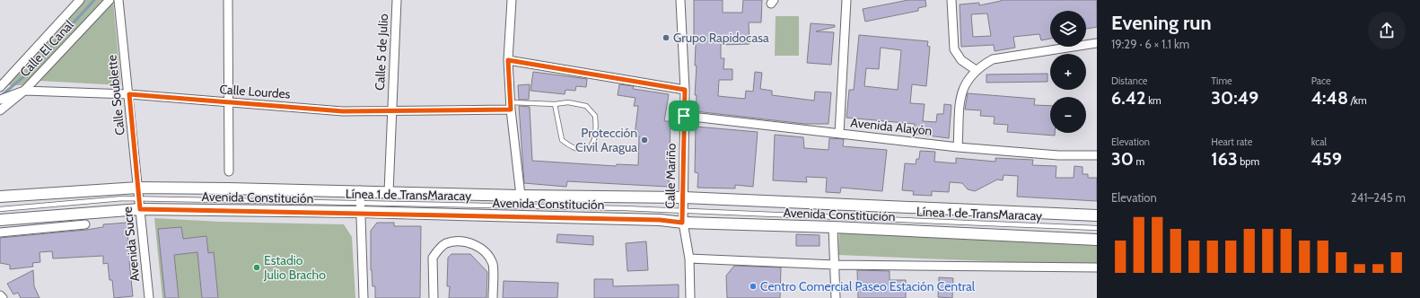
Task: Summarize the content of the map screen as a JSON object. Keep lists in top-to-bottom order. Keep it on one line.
{"streets":{"street":["Calle El Canal","Calle 5 de Julio","Calle Lourdes","Calle Soublette","Avenida Alayón","Calle Mariño","Avenida Constitución","Avenida Sucre"],"lane":["Línea 1 de TransMaracay"]},"crossings":[["Calle El Canal","Calle Lourdes"],["Calle 5 de Julio","Calle Lourdes"],["Calle 5 de Julio","Avenida Constitución"],["Calle Lourdes","Calle Soublette"],["Calle Soublette","Avenida Constitución"],["Calle Soublette","Avenida Sucre"],["Avenida Alayón","Calle Mariño"],["Calle Mariño","Línea 1 de TransMaracay"],["Calle Mariño","Avenida Constitución"],["Línea 1 de TransMaracay","Avenida Constitución"],["Avenida Constitución","Avenida Sucre"]],"places":["Grupo Rapidocasa","Protección Civil Aragua","Estadio Julio Bracho","Centro Comercial Paseo Estación Central"],"page":{"heading":["Evening run","19:29 · 6 × 1.1 km"],"map_buttons":["+","−"],"stats":[["Distance","6.42 km"],["Time","30:49"],["Pace","4:48 /km"],["Elevation","30 m"],["Heart rate","163 bpm"],["kcal","459"]],"chart":["Elevation","241–245 m"]}}
